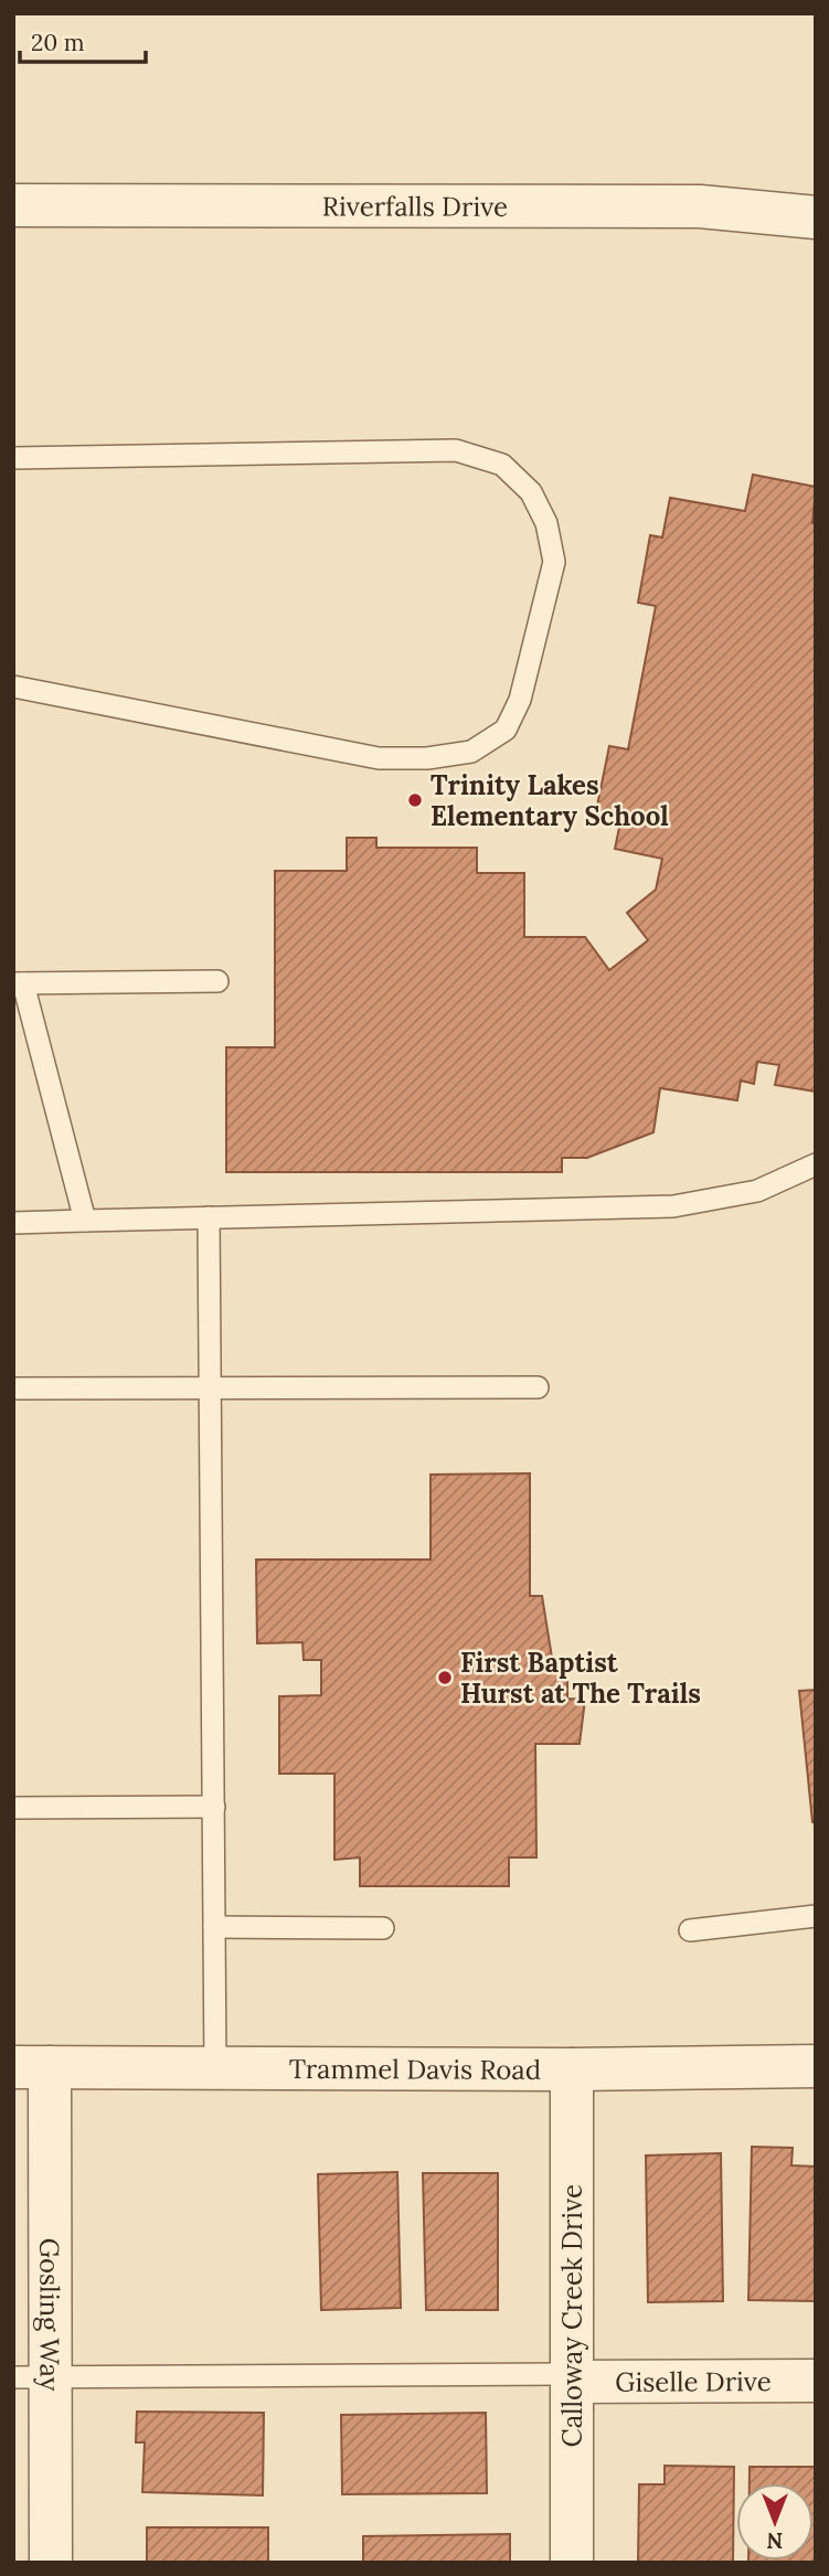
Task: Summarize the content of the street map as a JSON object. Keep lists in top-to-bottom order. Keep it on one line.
{"streets":{"street":["Riverfalls Drive","Trammel Davis Road","Gosling Way","Calloway Creek Drive","Giselle Drive"]},"crossings":[["Trammel Davis Road","Gosling Way"],["Trammel Davis Road","Calloway Creek Drive"],["Calloway Creek Drive","Giselle Drive"]],"places":["Trinity Lakes Elementary School","First Baptist Hurst at The Trails"],"scale_bar":"20 m","north":"bottom"}
